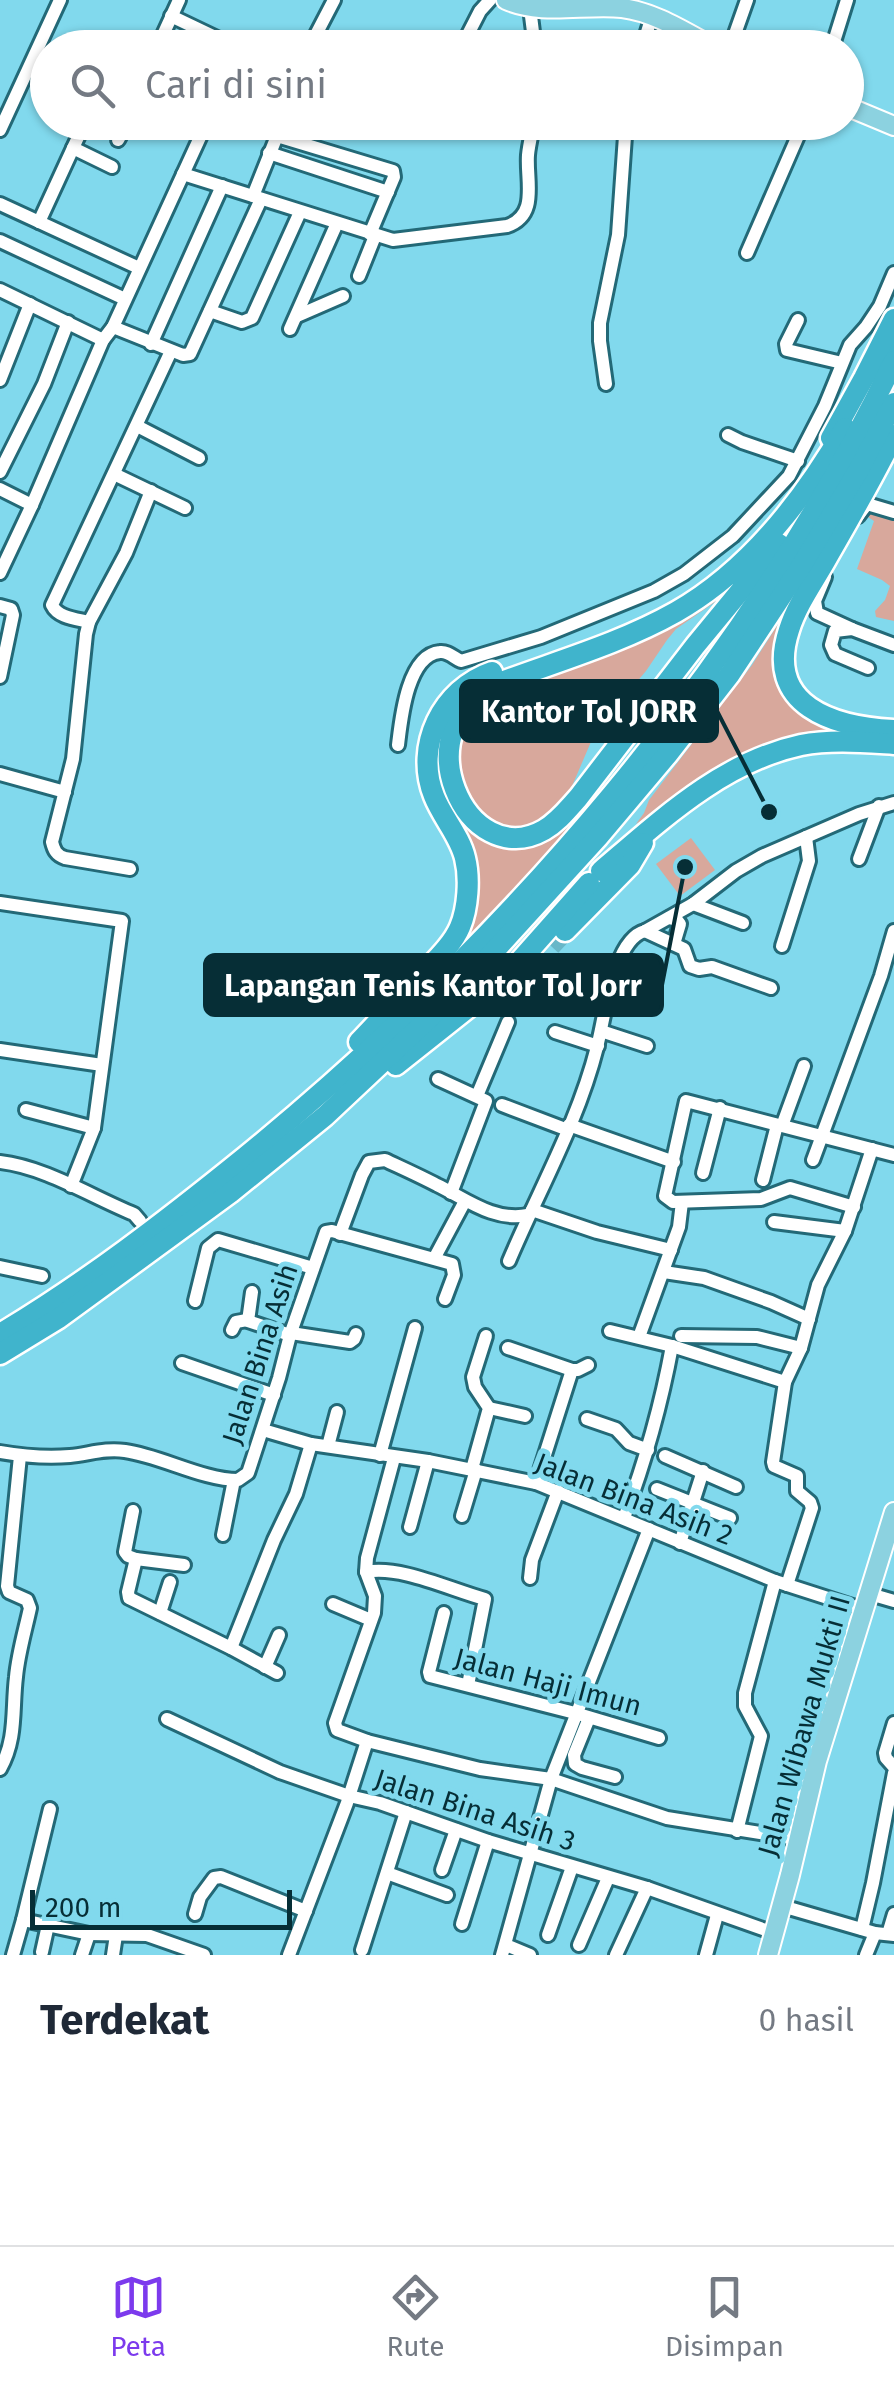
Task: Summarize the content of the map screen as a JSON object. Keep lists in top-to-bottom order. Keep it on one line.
{"streets":{"main road":["Jalan Wibawa Mukti II"],"street":["Jalan Bina Asih","Jalan Bina Asih 2","Jalan Haji Imun","Jalan Bina Asih 3"]},"crossings":[["Jalan Bina Asih","Jalan Bina Asih 2"],["Jalan Bina Asih 2","Jalan Wibawa Mukti II"],["Jalan Wibawa Mukti II","Jalan Bina Asih 3"]],"places":["Kantor Tol JORR","Lapangan Tenis Kantor Tol Jorr"],"scale_bar":"200 m","page":{"search":"Cari di sini","scale":"200 m","heading":["Terdekat","0 hasil"],"nav":["Peta","Rute","Disimpan"]}}
